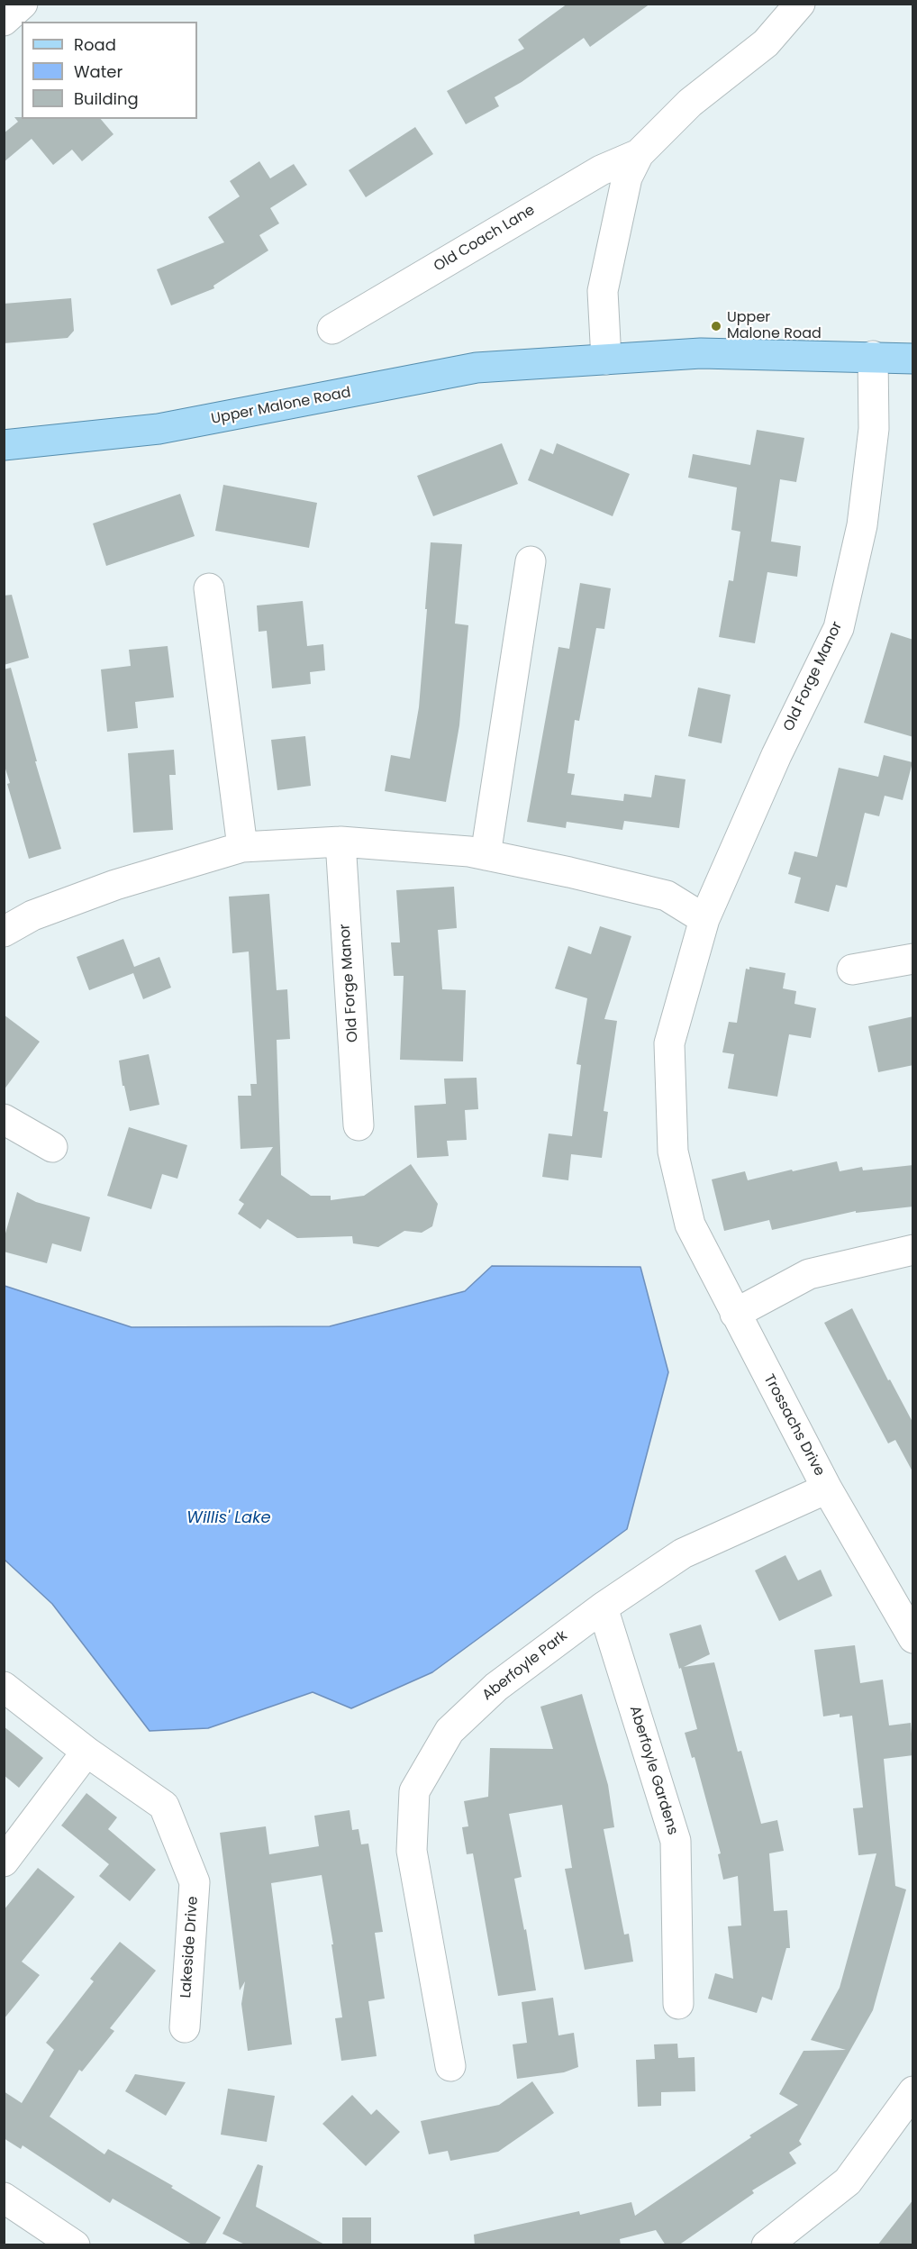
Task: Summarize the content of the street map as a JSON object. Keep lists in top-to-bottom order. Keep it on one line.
{"streets":{"main road":["Upper Malone Road"],"street":["Old Coach Lane","Old Forge Manor","Trossachs Drive","Aberfoyle Park","Aberfoyle Gardens","Lakeside Drive"]},"crossings":[["Old Coach Lane","Upper Malone Road"],["Upper Malone Road","Old Forge Manor"],["Old Forge Manor","Trossachs Drive"],["Trossachs Drive","Aberfoyle Park"],["Aberfoyle Park","Aberfoyle Gardens"]],"water":["Willis' Lake"],"places":["Upper Malone Road"],"legend":["Road","Water","Building"]}
